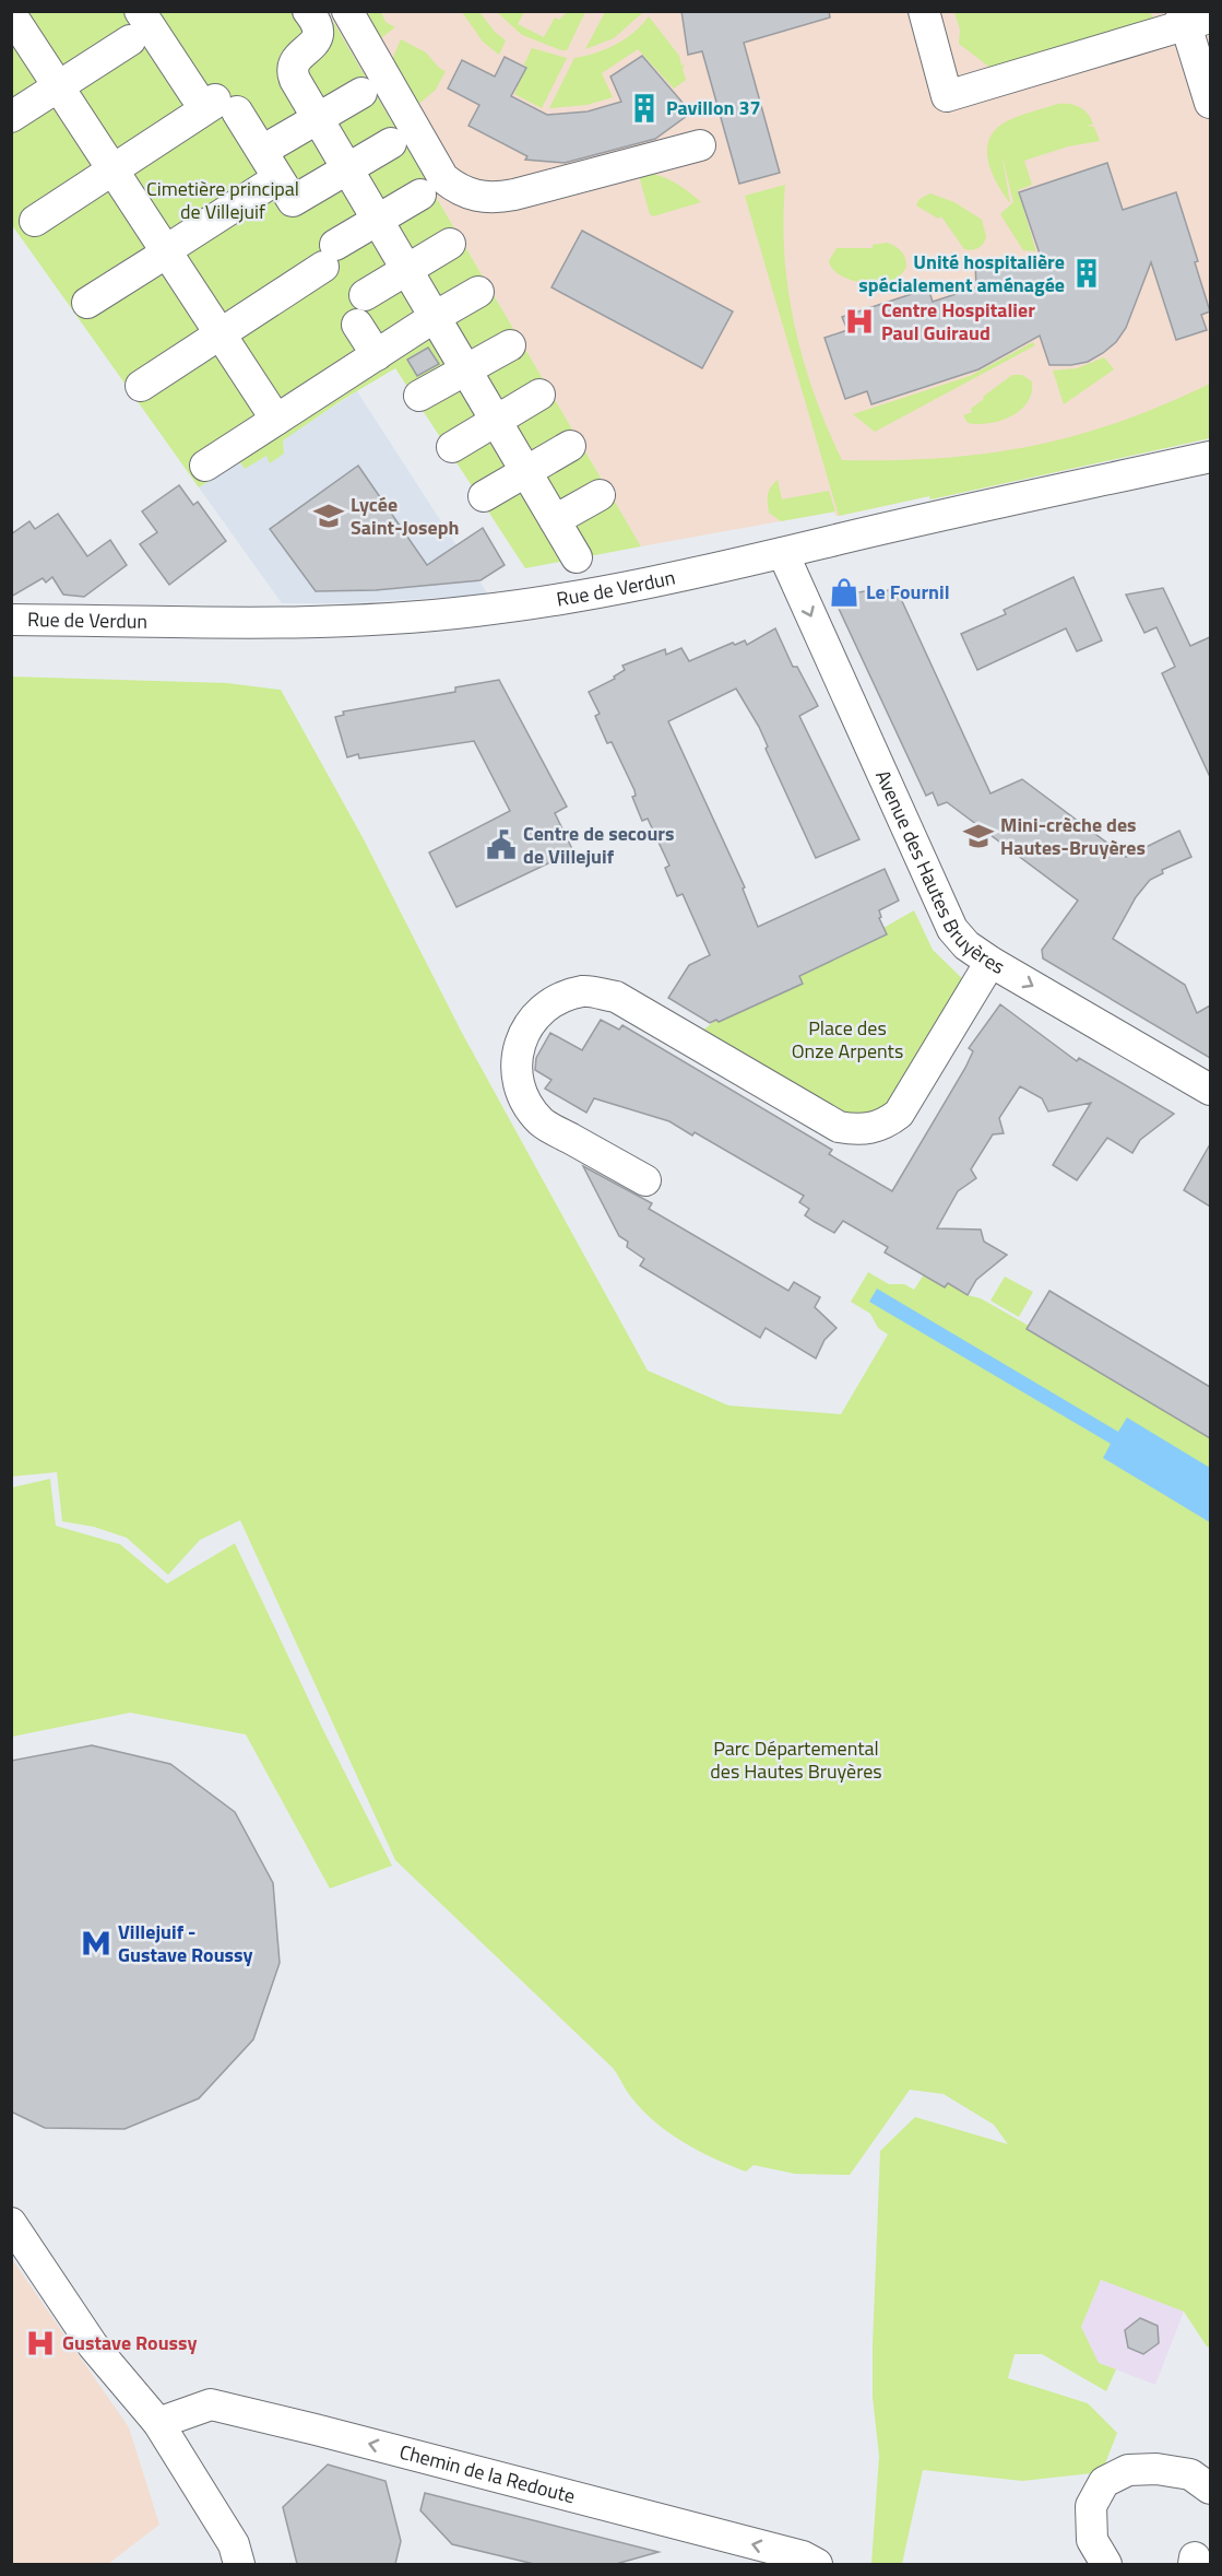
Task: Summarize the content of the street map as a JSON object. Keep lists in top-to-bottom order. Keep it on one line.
{"streets":{"street":["Rue de Verdun","Avenue des Hautes Bruyères","Chemin de la Redoute"]},"crossings":[["Rue de Verdun","Avenue des Hautes Bruyères"]],"one_way":["Avenue des Hautes Bruyères","Chemin de la Redoute"],"parks":["Cimetière principal de Villejuif","Place des Onze Arpents","Parc Départemental des Hautes Bruyères"],"places":{"building":["Pavillon 37","Unité hospitalière spécialement aménagée"],"hospital":["Centre Hospitalier Paul Guiraud","Gustave Roussy"],"school or university":["Lycée Saint-Joseph","Mini-crèche des Hautes-Bruyères"],"shop":["Le Fournil"],"public building":["Centre de secours de Villejuif"],"metro station":["Villejuif - Gustave Roussy"]}}
